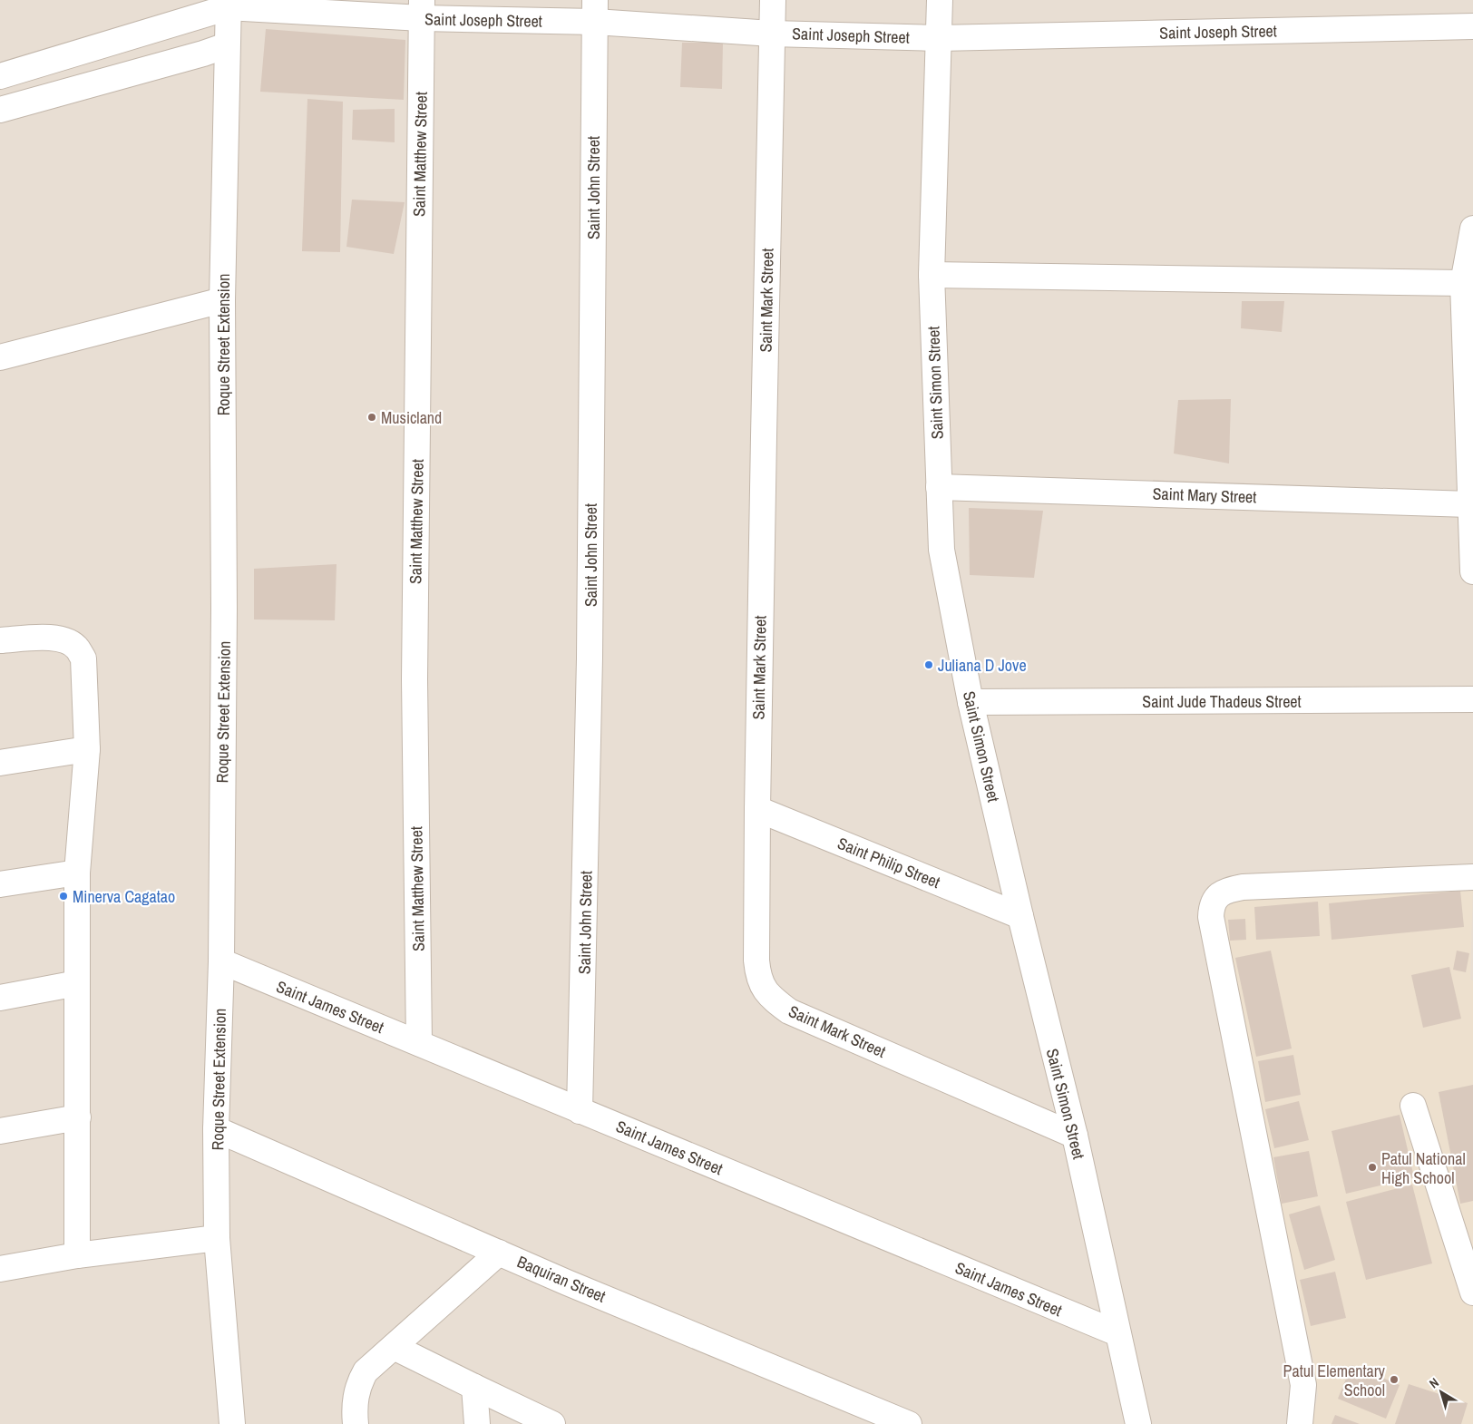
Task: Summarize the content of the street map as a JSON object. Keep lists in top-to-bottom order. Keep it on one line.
{"streets":{"street":["Saint Joseph Street","Saint Matthew Street","Saint John Street","Saint Mark Street","Roque Street Extension","Saint Simon Street","Saint Mary Street","Saint Jude Thadeus Street","Saint Philip Street","Saint James Street","Baquiran Street"]},"crossings":[["Saint Joseph Street","Saint Matthew Street"],["Saint Joseph Street","Saint John Street"],["Saint Joseph Street","Saint Mark Street"],["Saint Joseph Street","Roque Street Extension"],["Saint Joseph Street","Saint Simon Street"],["Saint Matthew Street","Saint James Street"],["Saint John Street","Saint James Street"],["Saint Mark Street","Saint Simon Street"],["Saint Mark Street","Saint Philip Street"],["Roque Street Extension","Saint James Street"],["Roque Street Extension","Baquiran Street"],["Saint Simon Street","Saint Mary Street"],["Saint Simon Street","Saint Jude Thadeus Street"],["Saint Simon Street","Saint Philip Street"],["Saint Simon Street","Saint James Street"]],"places":["Musicland","Juliana D Jove","Minerva Cagatao","Patul National High School","Patul Elementary School"],"north":"top left"}
